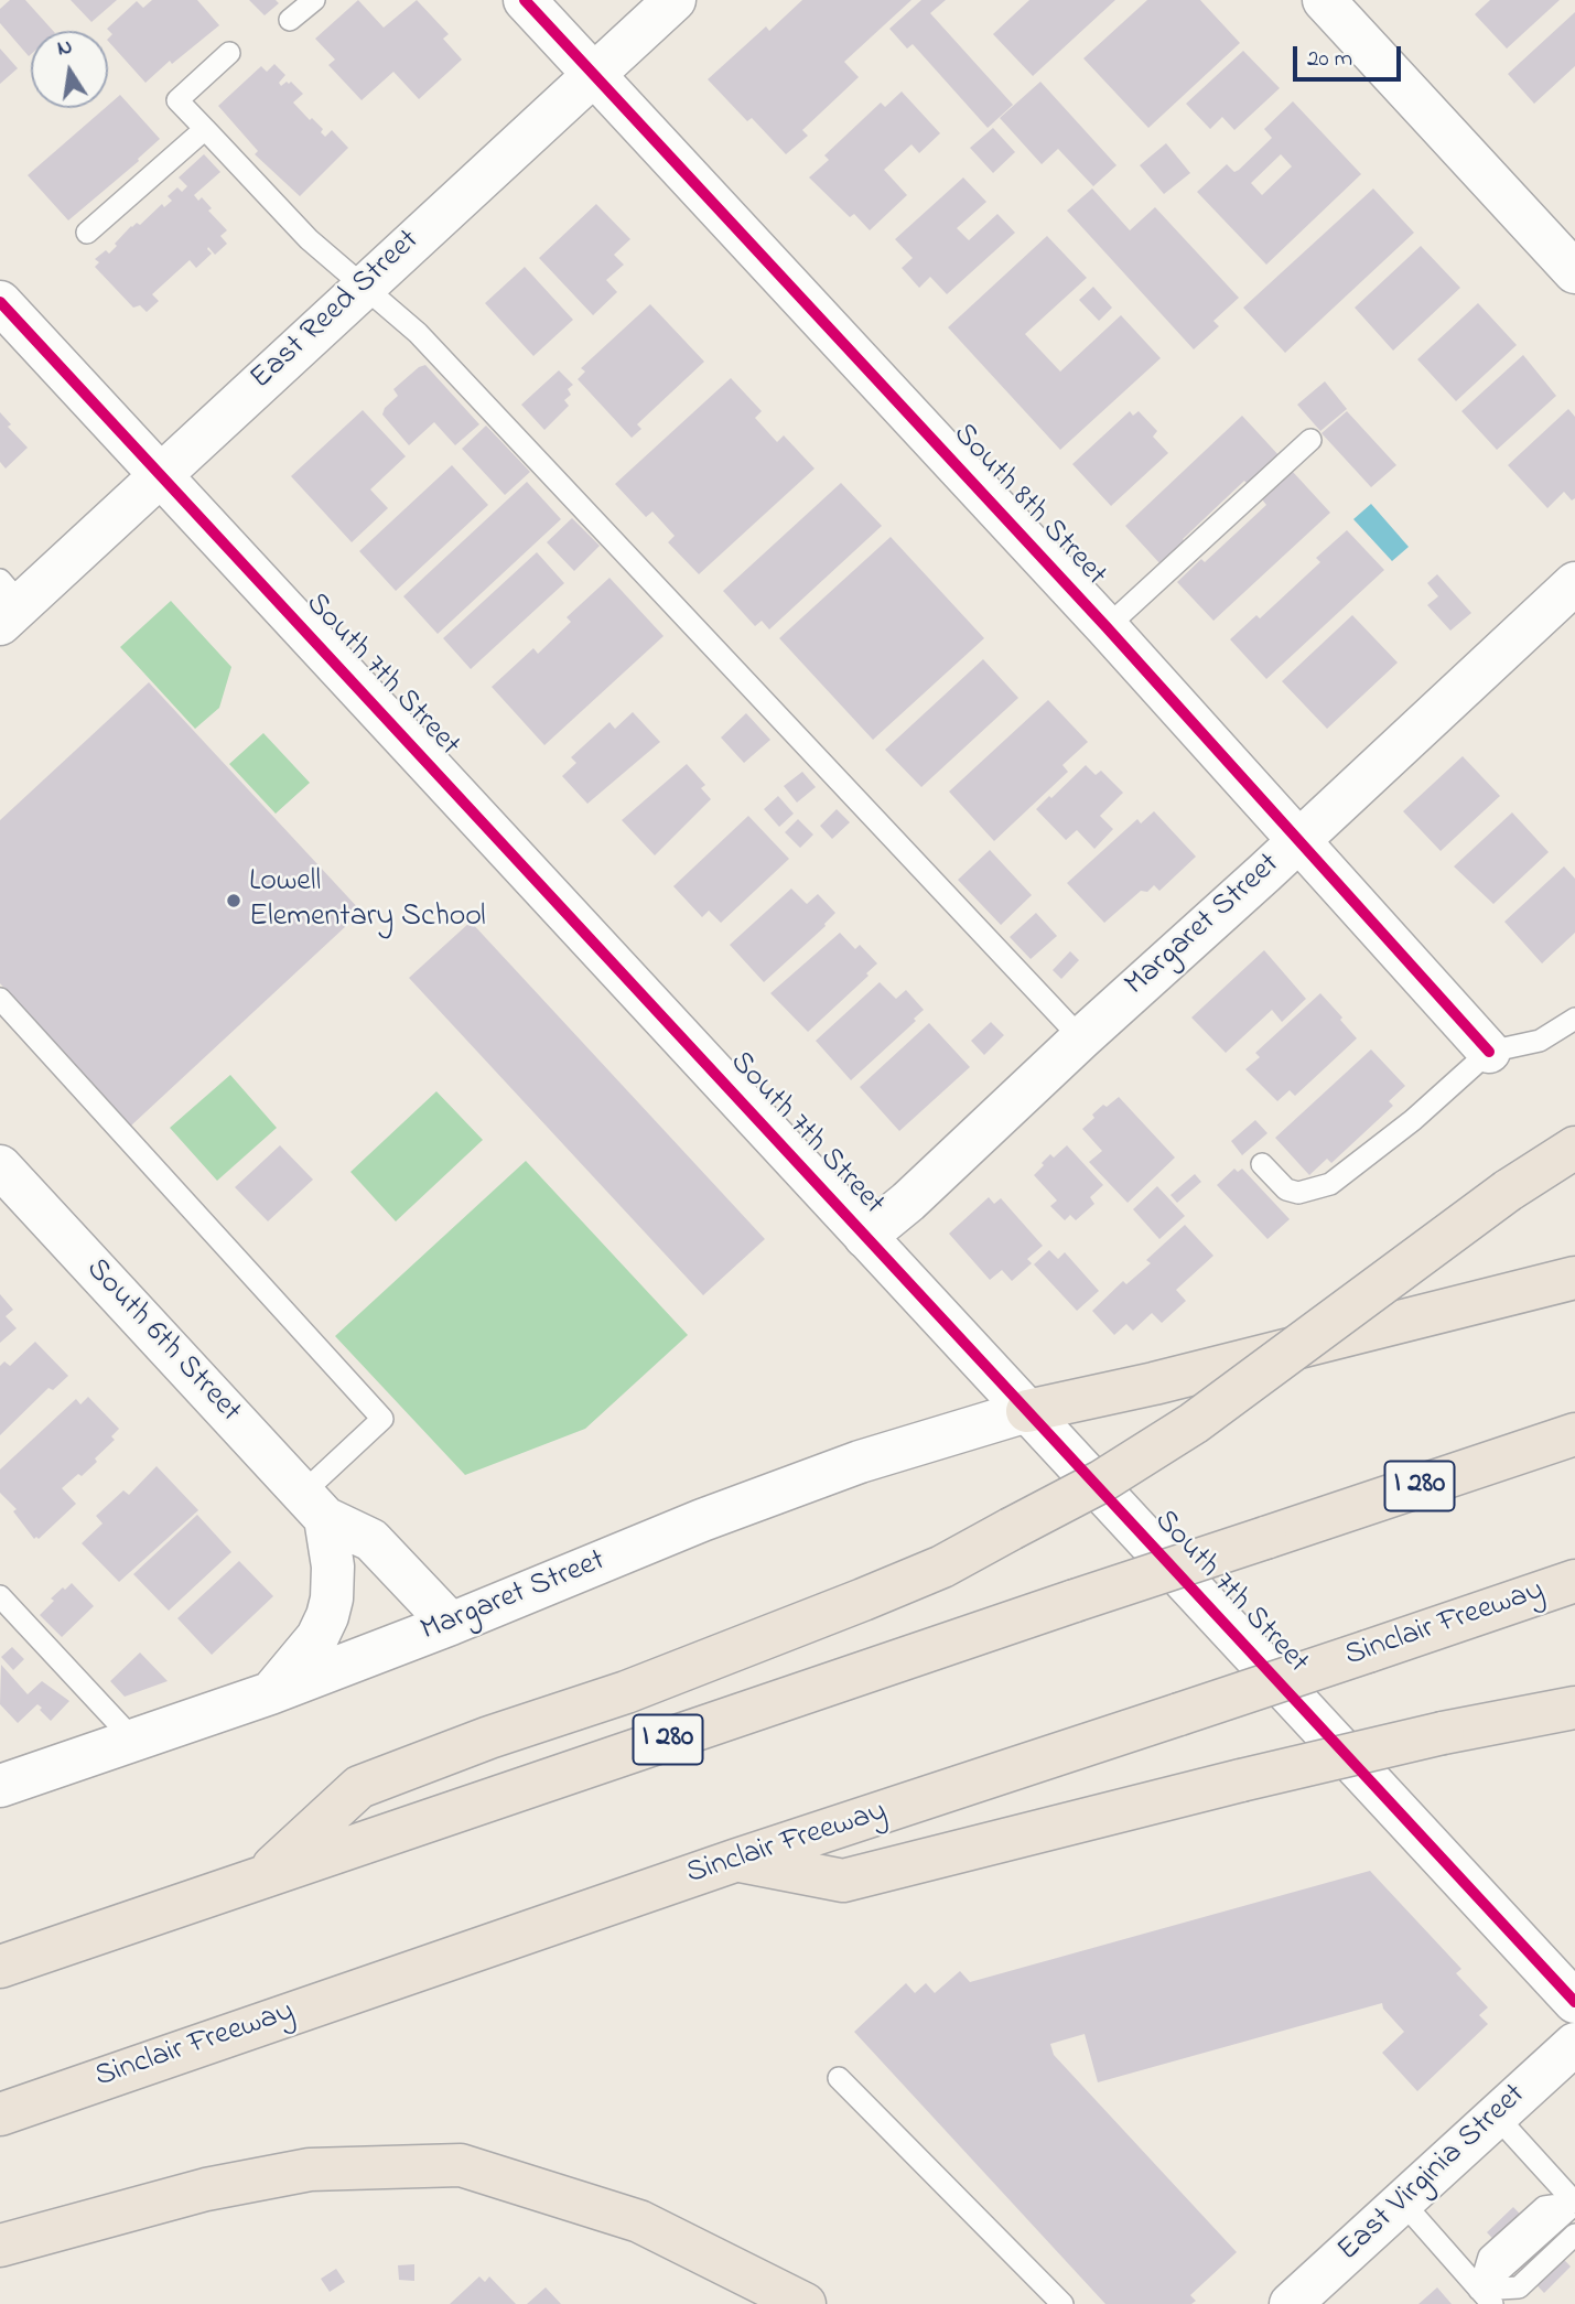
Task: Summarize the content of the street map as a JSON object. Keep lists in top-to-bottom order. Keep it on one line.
{"streets":{"highway":["I 280","Sinclair Freeway"],"street":["East Reed Street","South 8th Street","South 7th Street","Margaret Street","South 6th Street","East Virginia Street"]},"crossings":[["East Reed Street","South 8th Street"],["East Reed Street","South 7th Street"],["South 8th Street","Margaret Street"],["South 7th Street","Margaret Street"],["Margaret Street","South 6th Street"]],"places":["Lowell Elementary School"],"scale_bar":"20 m","north":"top"}
